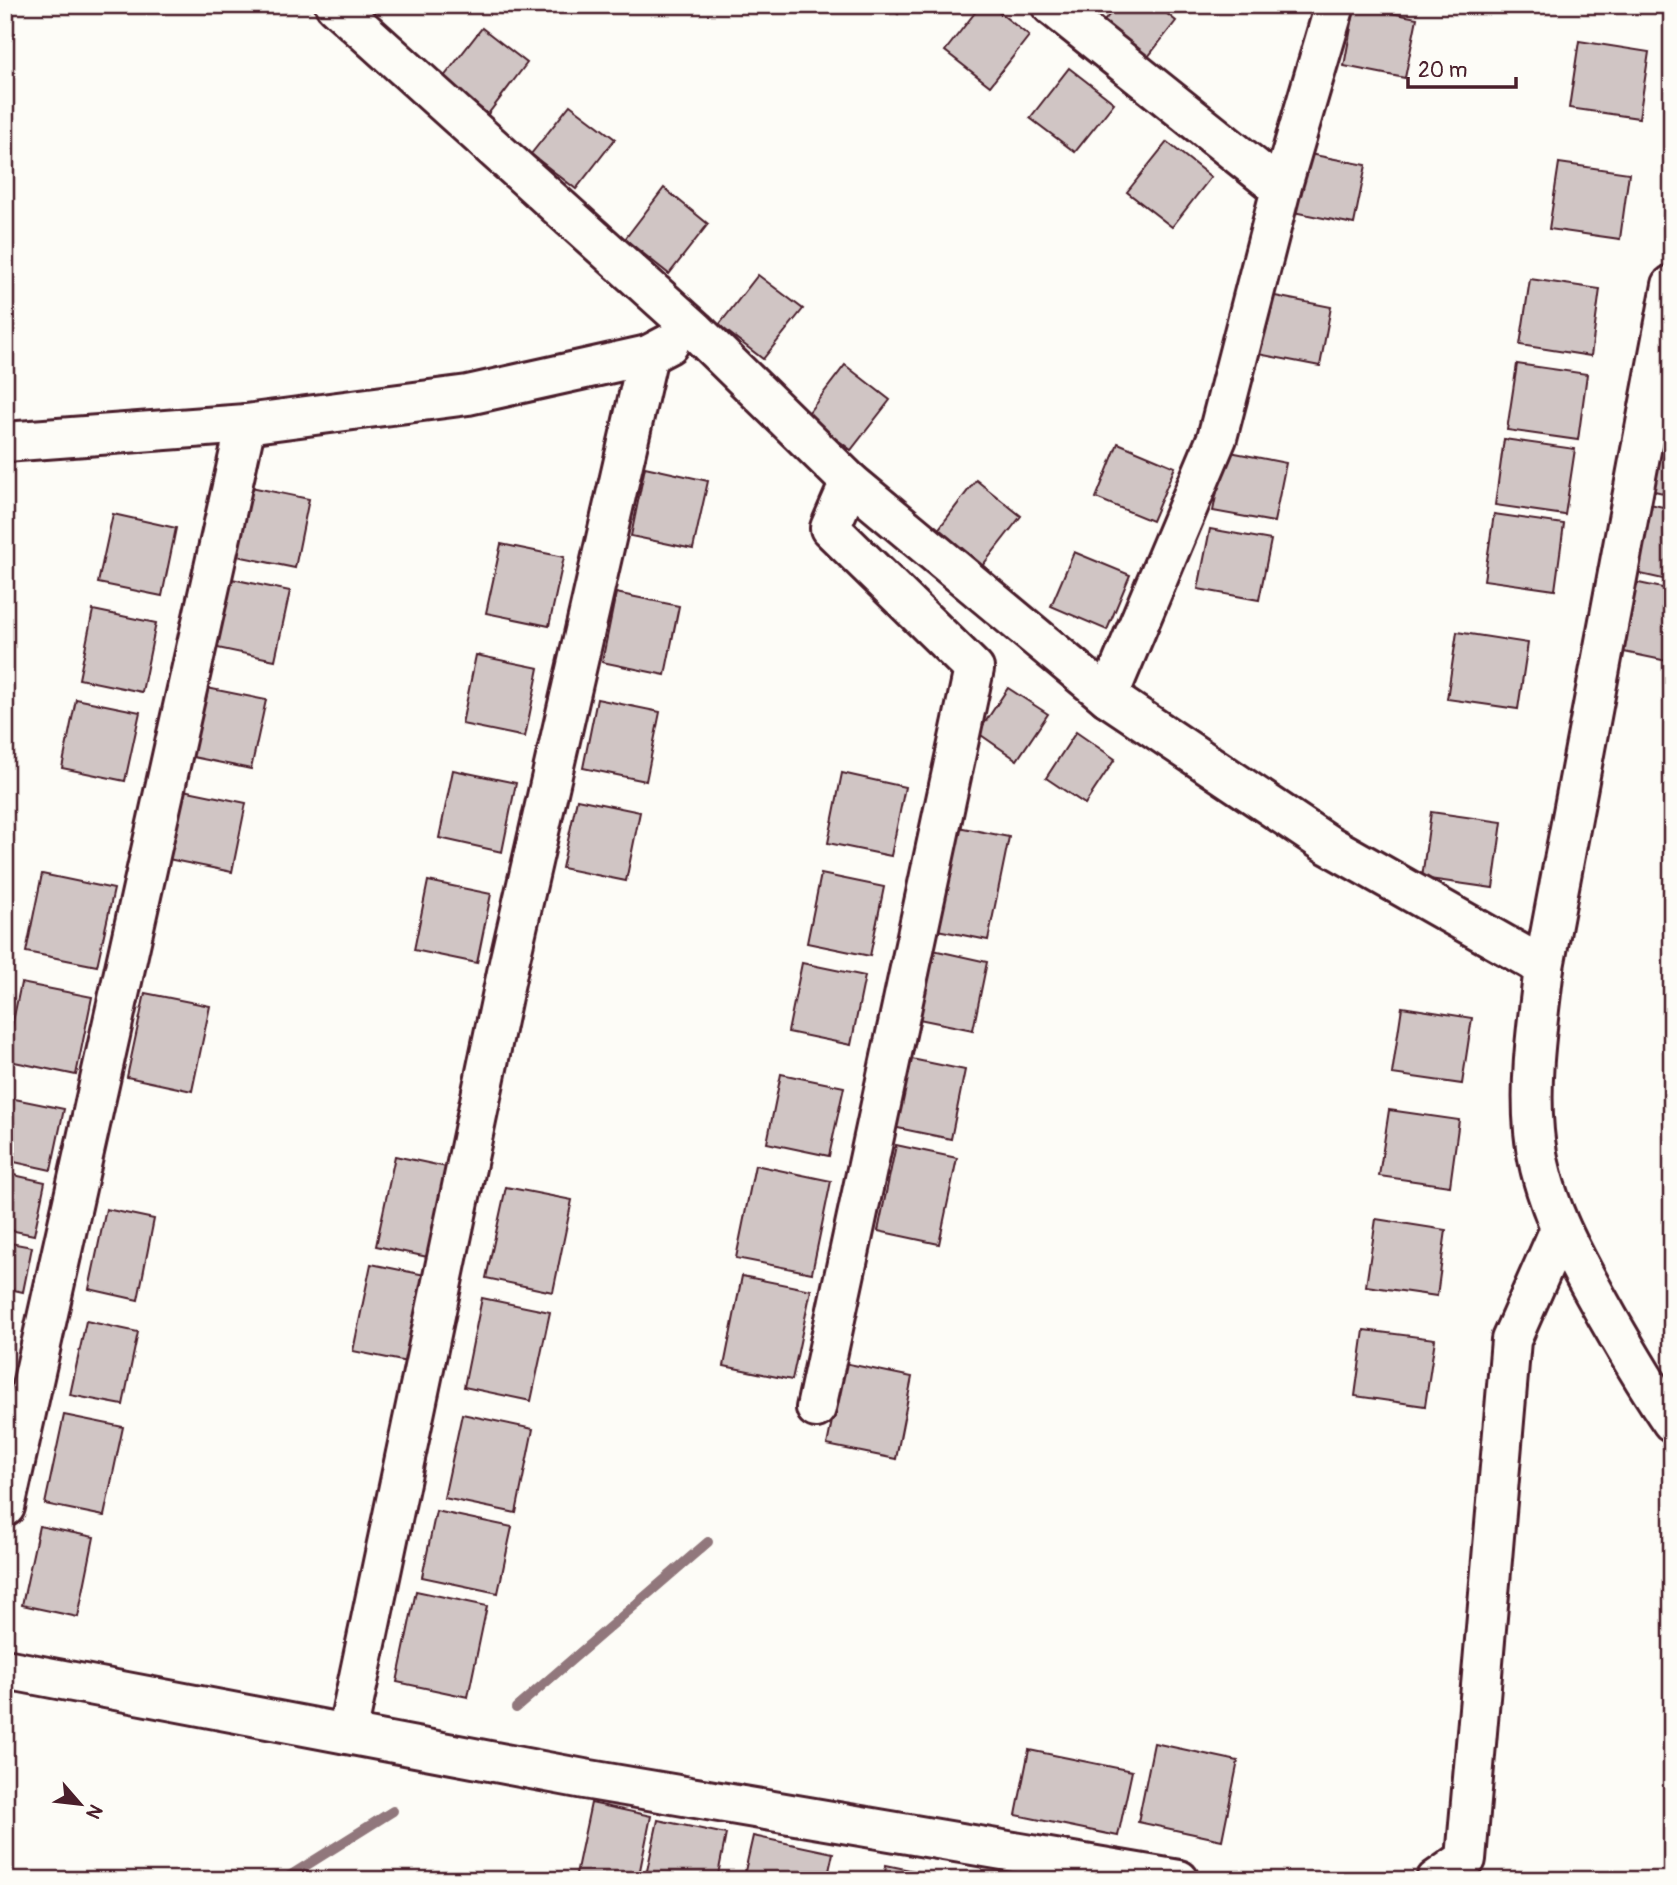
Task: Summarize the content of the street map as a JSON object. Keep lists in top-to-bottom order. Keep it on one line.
{"scale_bar":"20 m","north":"bottom right"}
